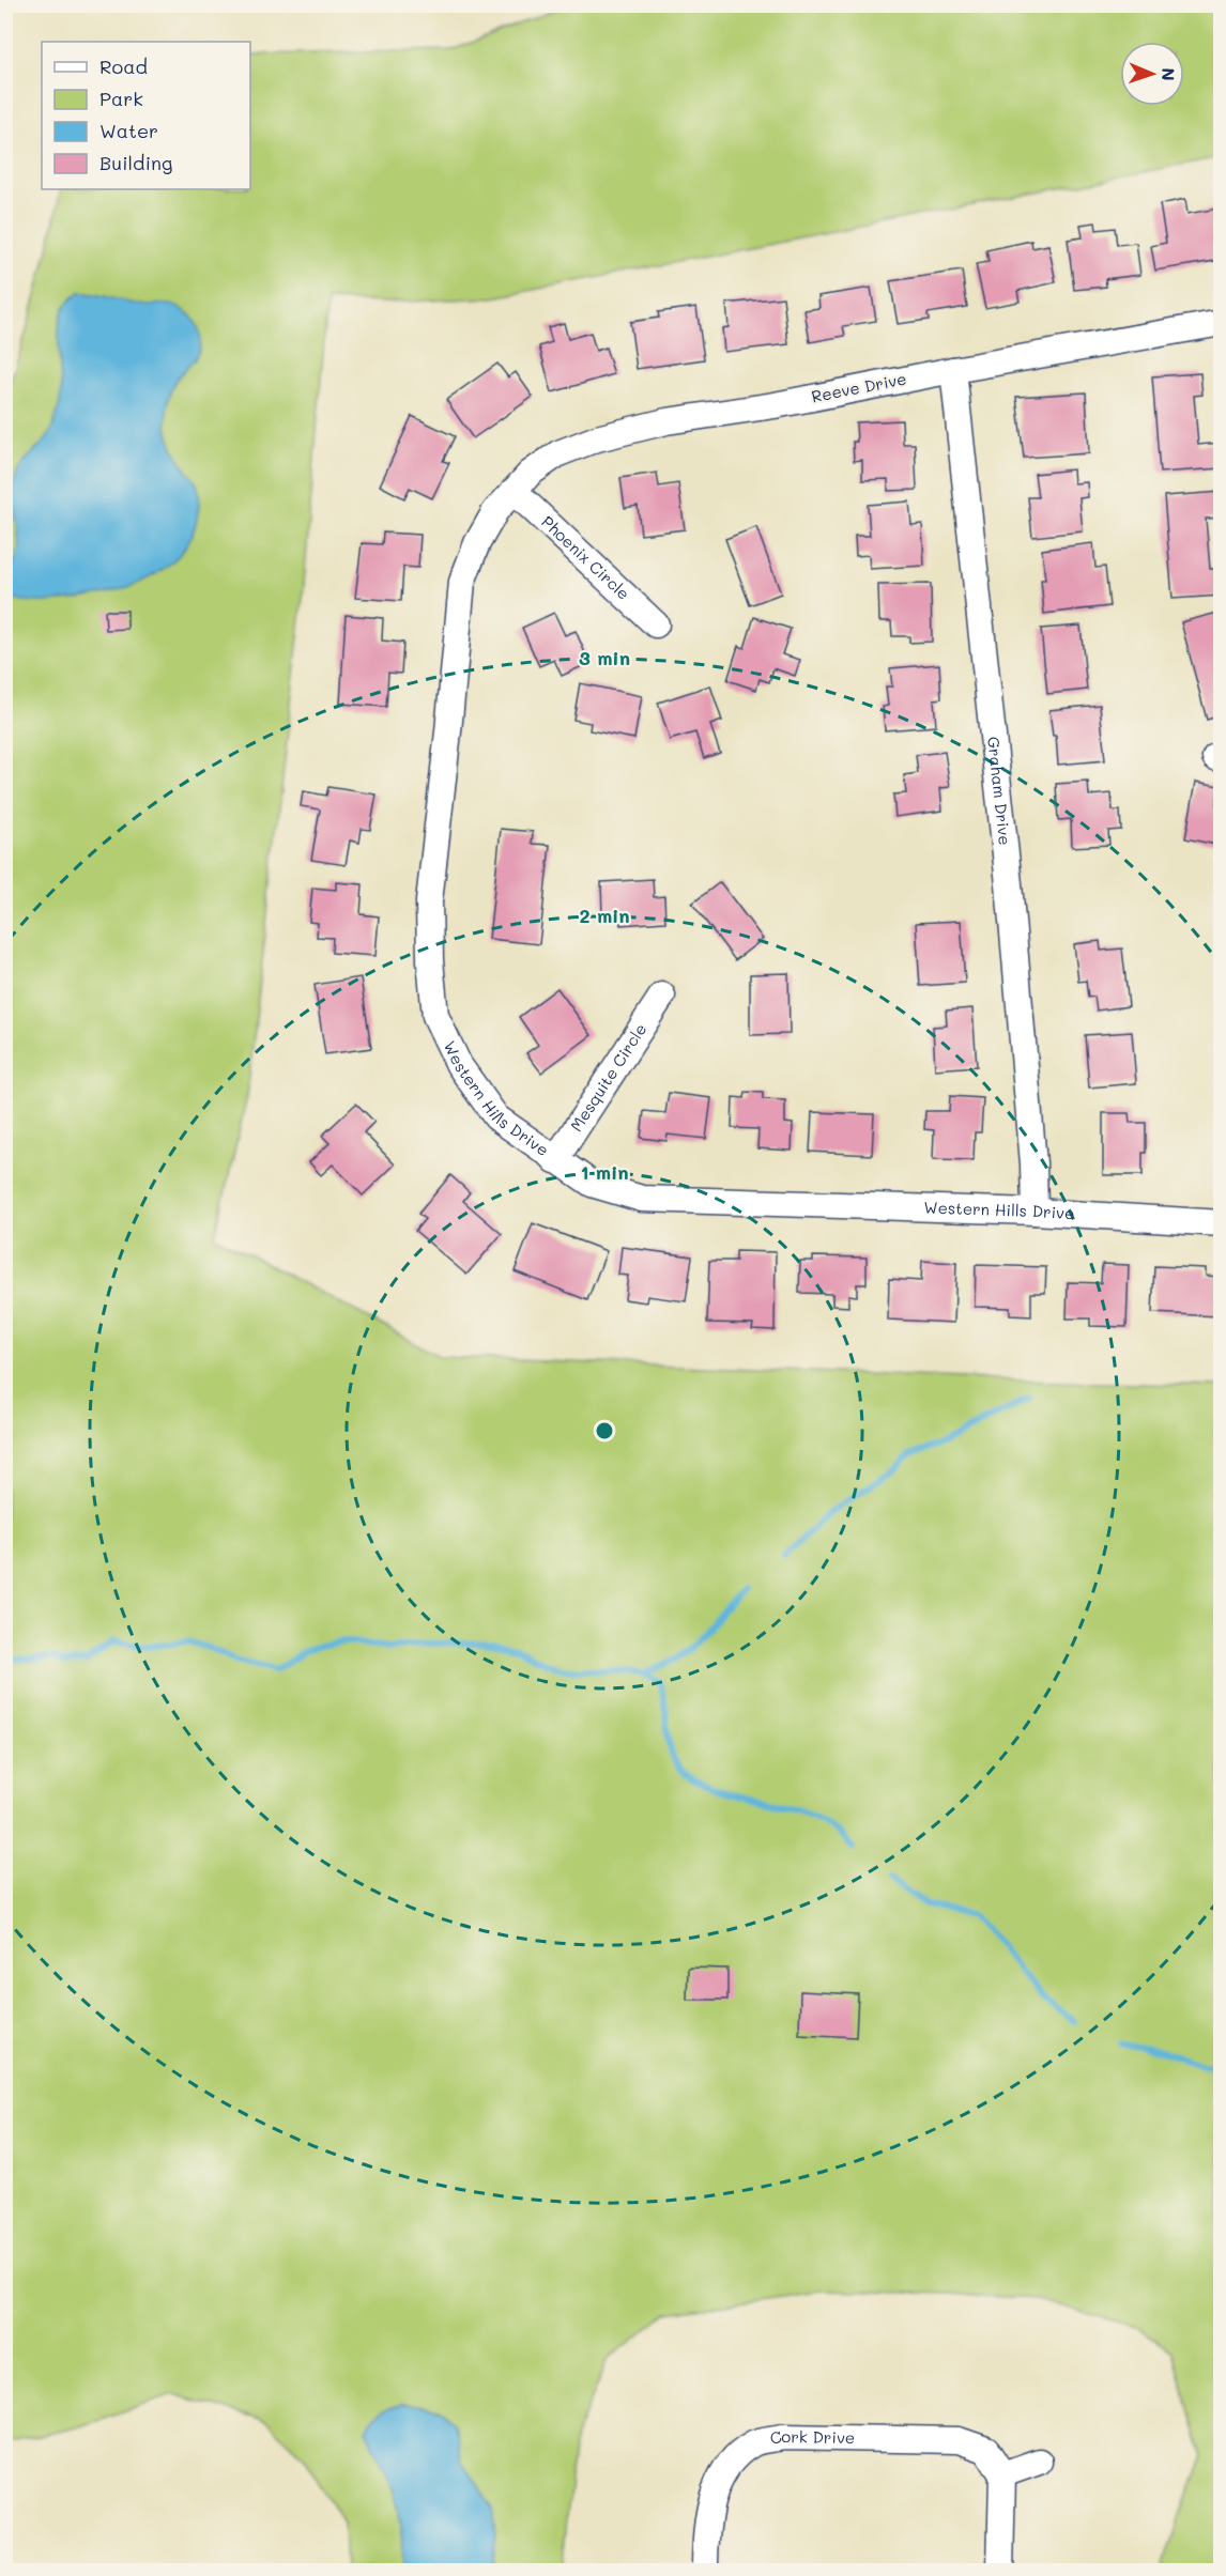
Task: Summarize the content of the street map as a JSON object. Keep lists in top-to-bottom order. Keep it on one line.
{"streets":{"street":["Reeve Drive","Phoenix Circle","Graham Drive","Mesquite Circle","Western Hills Drive","Cork Drive"]},"crossings":[["Reeve Drive","Phoenix Circle"],["Reeve Drive","Graham Drive"],["Reeve Drive","Western Hills Drive"],["Phoenix Circle","Western Hills Drive"],["Graham Drive","Western Hills Drive"],["Mesquite Circle","Western Hills Drive"]],"legend":["Road","Park","Water","Building"],"north":"right","rings":["3 min","2 min","1 min"]}
